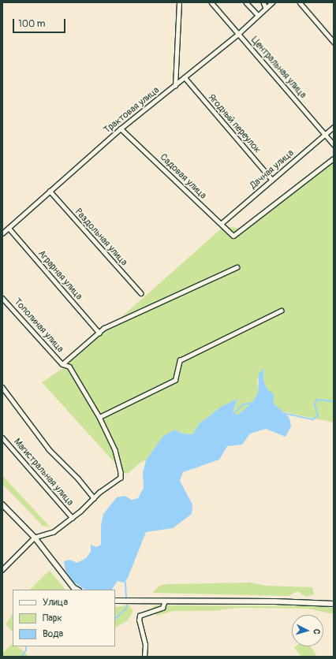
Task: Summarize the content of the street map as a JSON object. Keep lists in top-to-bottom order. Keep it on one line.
{"streets":{"street":["Центральная улица","Трактовая улица","Ягодный переулок","Дачная улица","Садовая улица","Раздольная улица","Аграрная улица","Тополиная улица","Магистральная улица"]},"crossings":[["Центральная улица","Трактовая улица"],["Центральная улица","Дачная улица"],["Трактовая улица","Ягодный переулок"],["Трактовая улица","Садовая улица"],["Трактовая улица","Раздольная улица"],["Трактовая улица","Аграрная улица"],["Ягодный переулок","Дачная улица"],["Дачная улица","Садовая улица"],["Тополиная улица","Магистральная улица"]],"legend":["Улица","Парк","Вода"],"scale_bar":"100 m","north":"right"}
